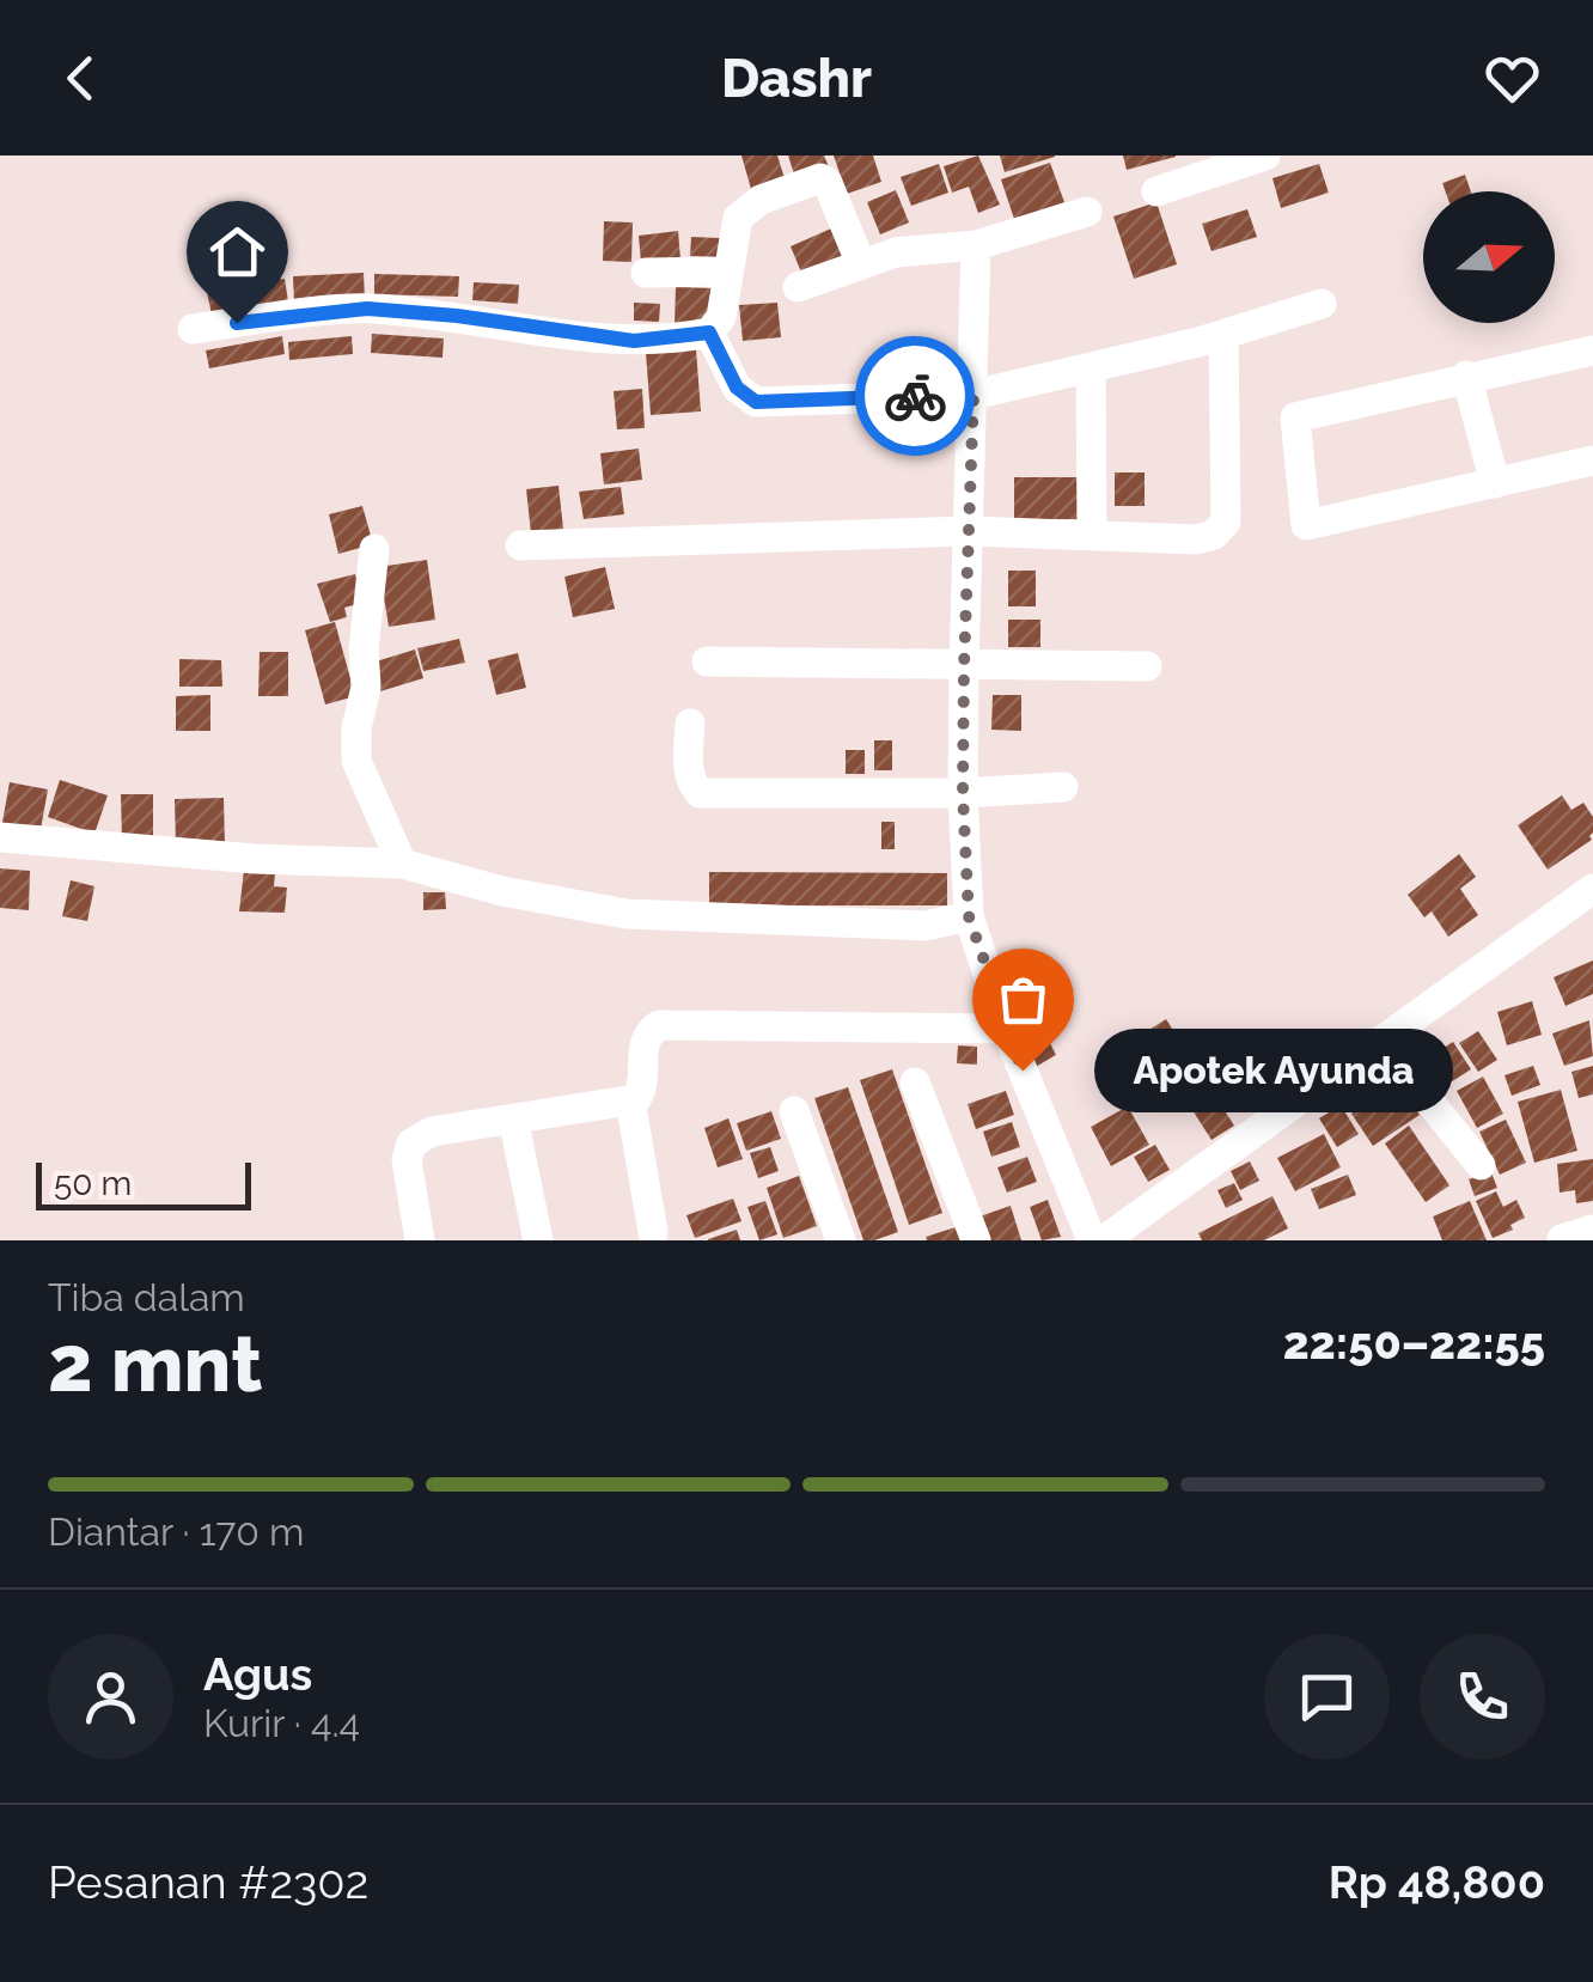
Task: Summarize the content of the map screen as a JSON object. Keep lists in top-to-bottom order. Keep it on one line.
{"places":["Apotek Ayunda"],"scale_bar":"50 m","north":"right","page":{"header":"Dashr","bubble":"Apotek Ayunda","scale":"50 m","heading":["2 mnt","Tiba dalam","22:50–22:55"],"panel":["Agus","Kurir · 4.4","Pesanan #2302","Rp 48,800"],"bar":"Diantar · 170 m"}}
